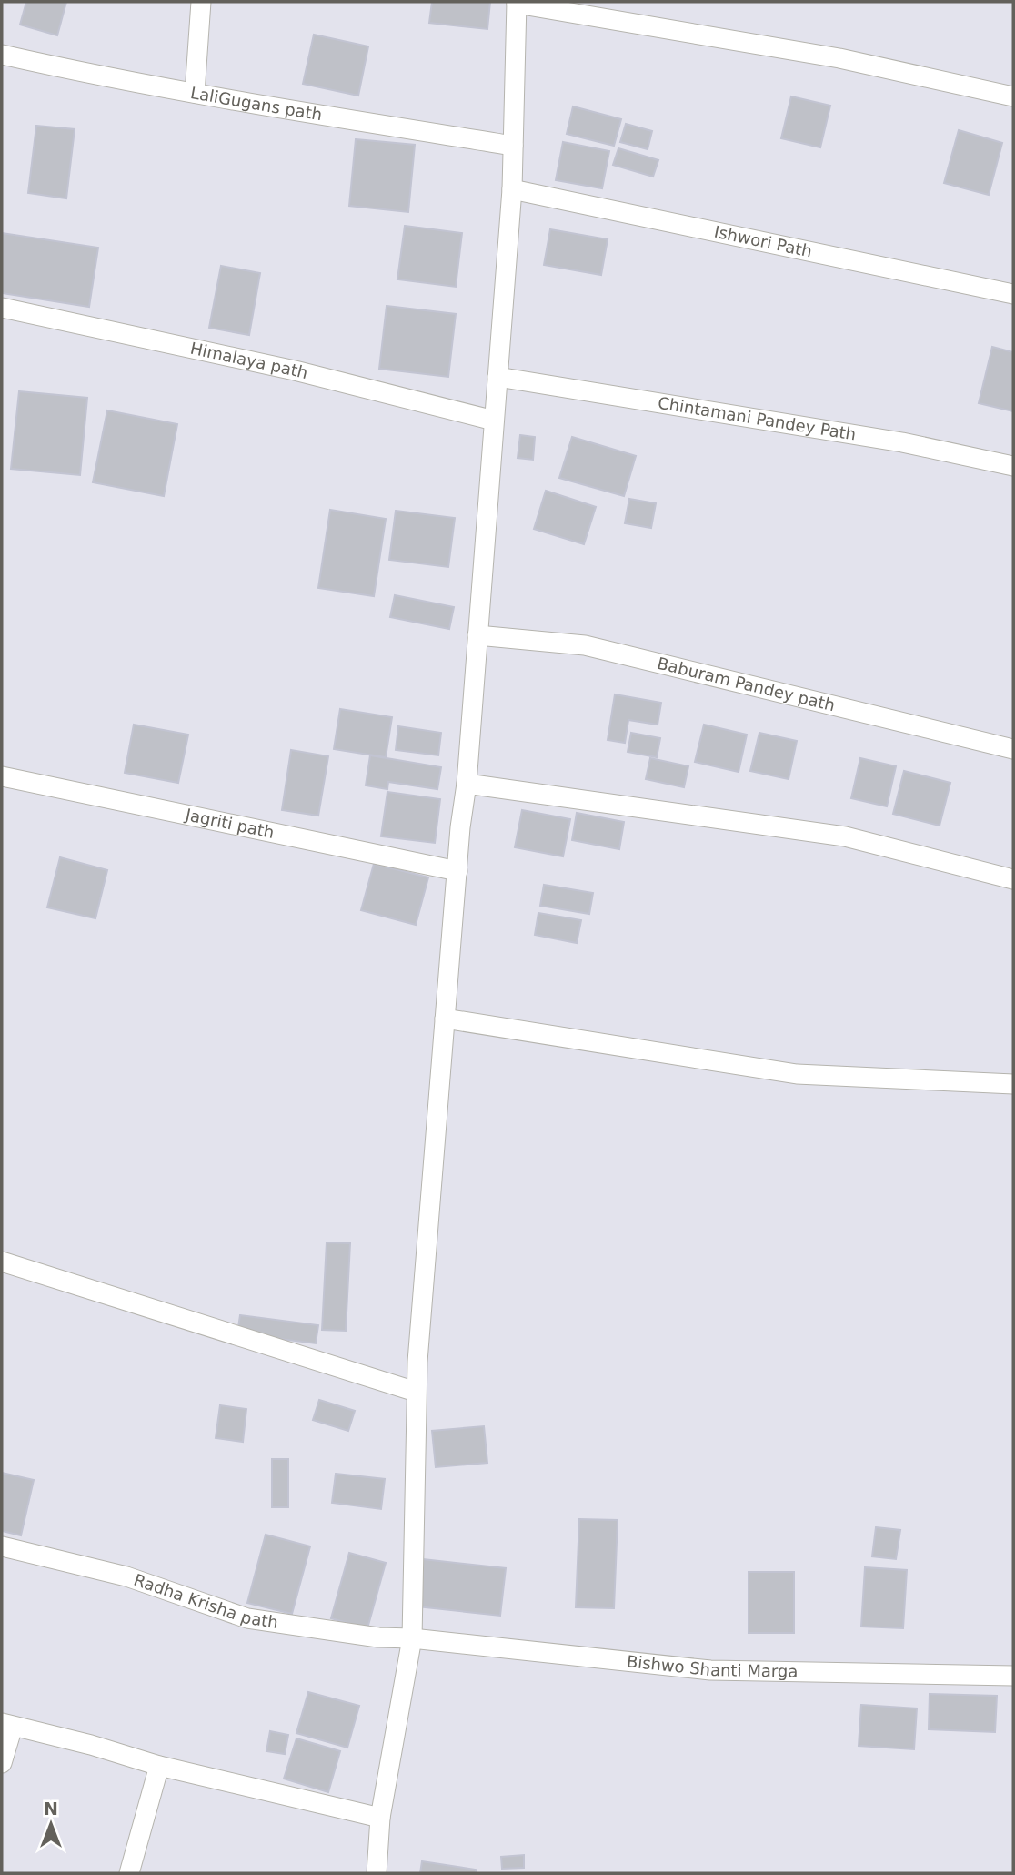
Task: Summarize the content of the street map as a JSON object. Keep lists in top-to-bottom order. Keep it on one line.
{"streets":{"street":["LaliGugans path","Ishwori Path","Himalaya path","Chintamani Pandey Path","Baburam Pandey path","Jagriti path","Radha Krisha path","Bishwo Shanti Marga"]},"crossings":[["Radha Krisha path","Bishwo Shanti Marga"]],"north":"top"}
